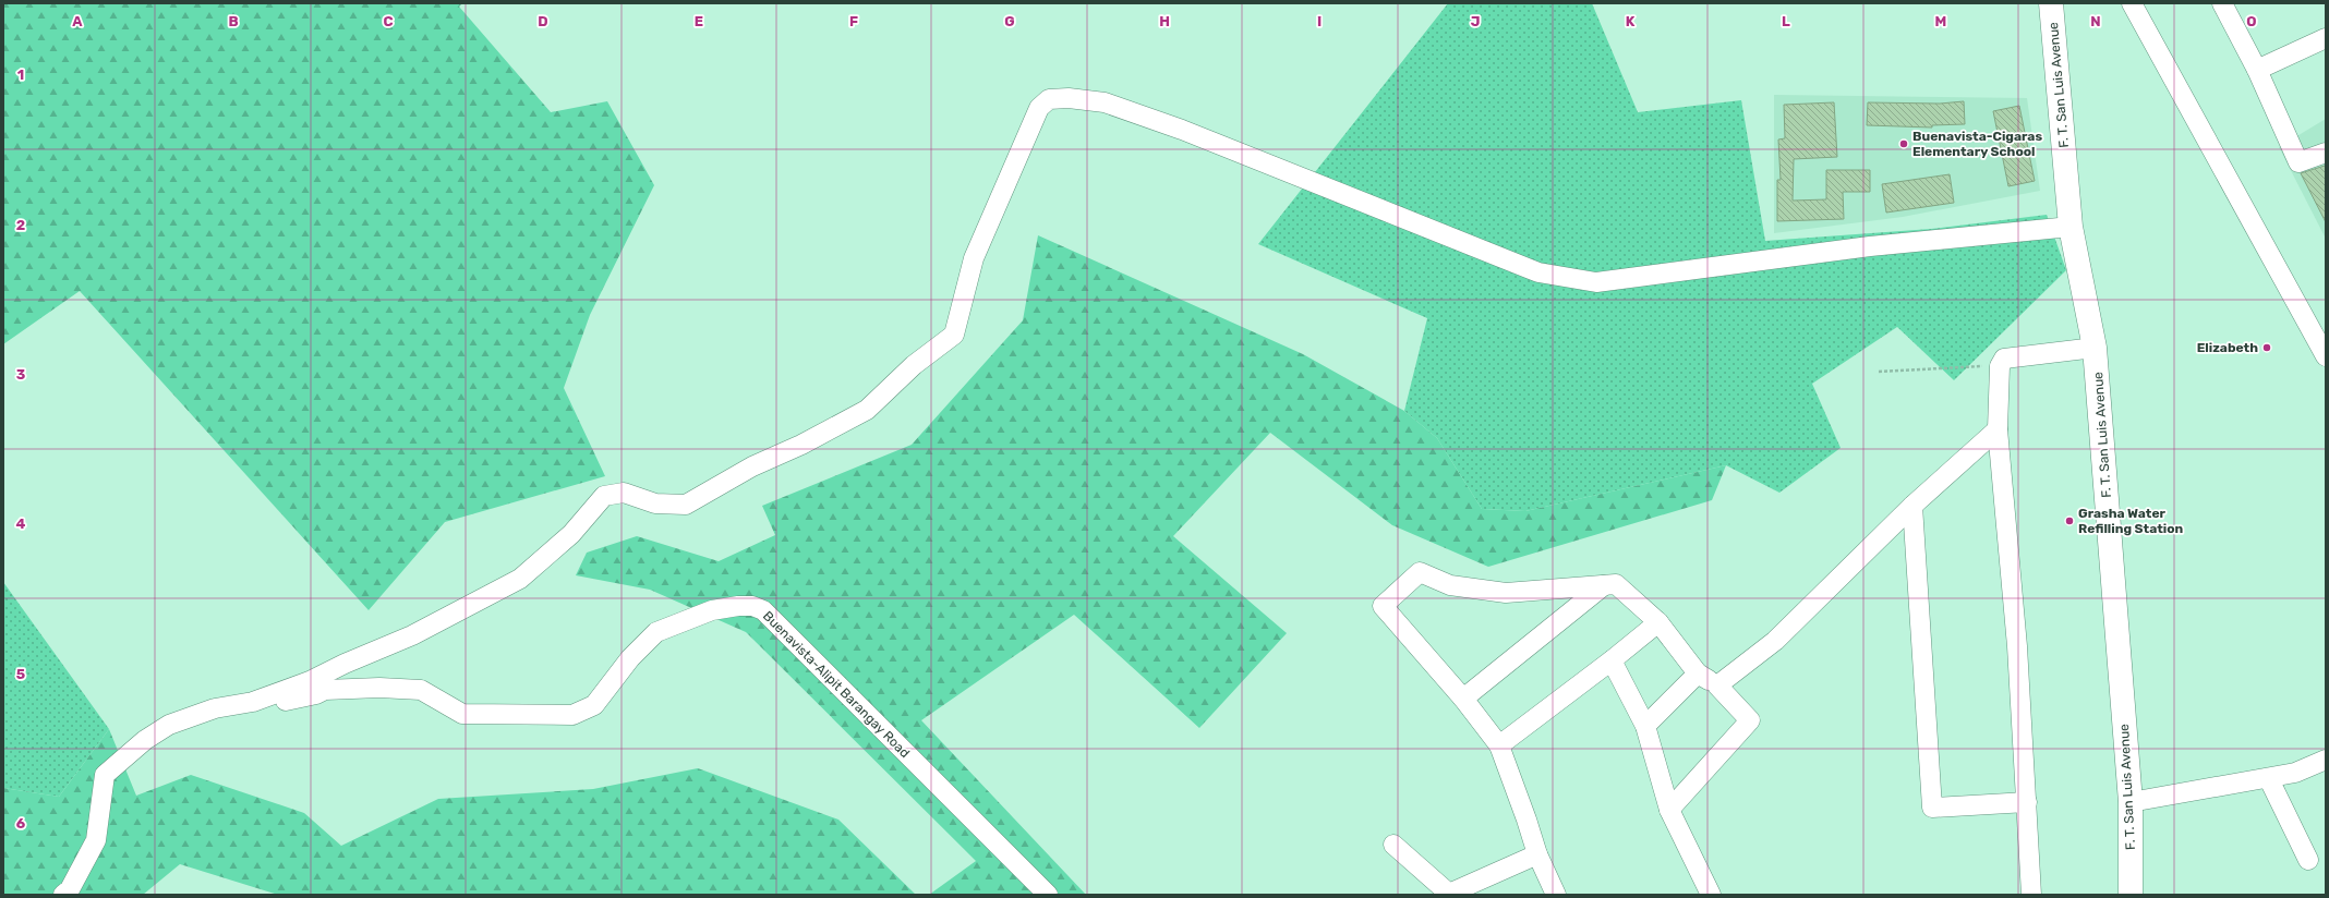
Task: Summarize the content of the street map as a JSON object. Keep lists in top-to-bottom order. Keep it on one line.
{"streets":{"main road":["F. T. San Luis Avenue"],"street":["Buenavista-Alipit Barangay Road"]},"places":["Buenavista-Cigaras Elementary School","Elizabeth","Grasha Water Refilling Station"],"grid":{"columns":["A","B","C","D","E","F","G","H","I","J","K","L","M","N","O"],"rows":["1","2","3","4","5","6"]}}
